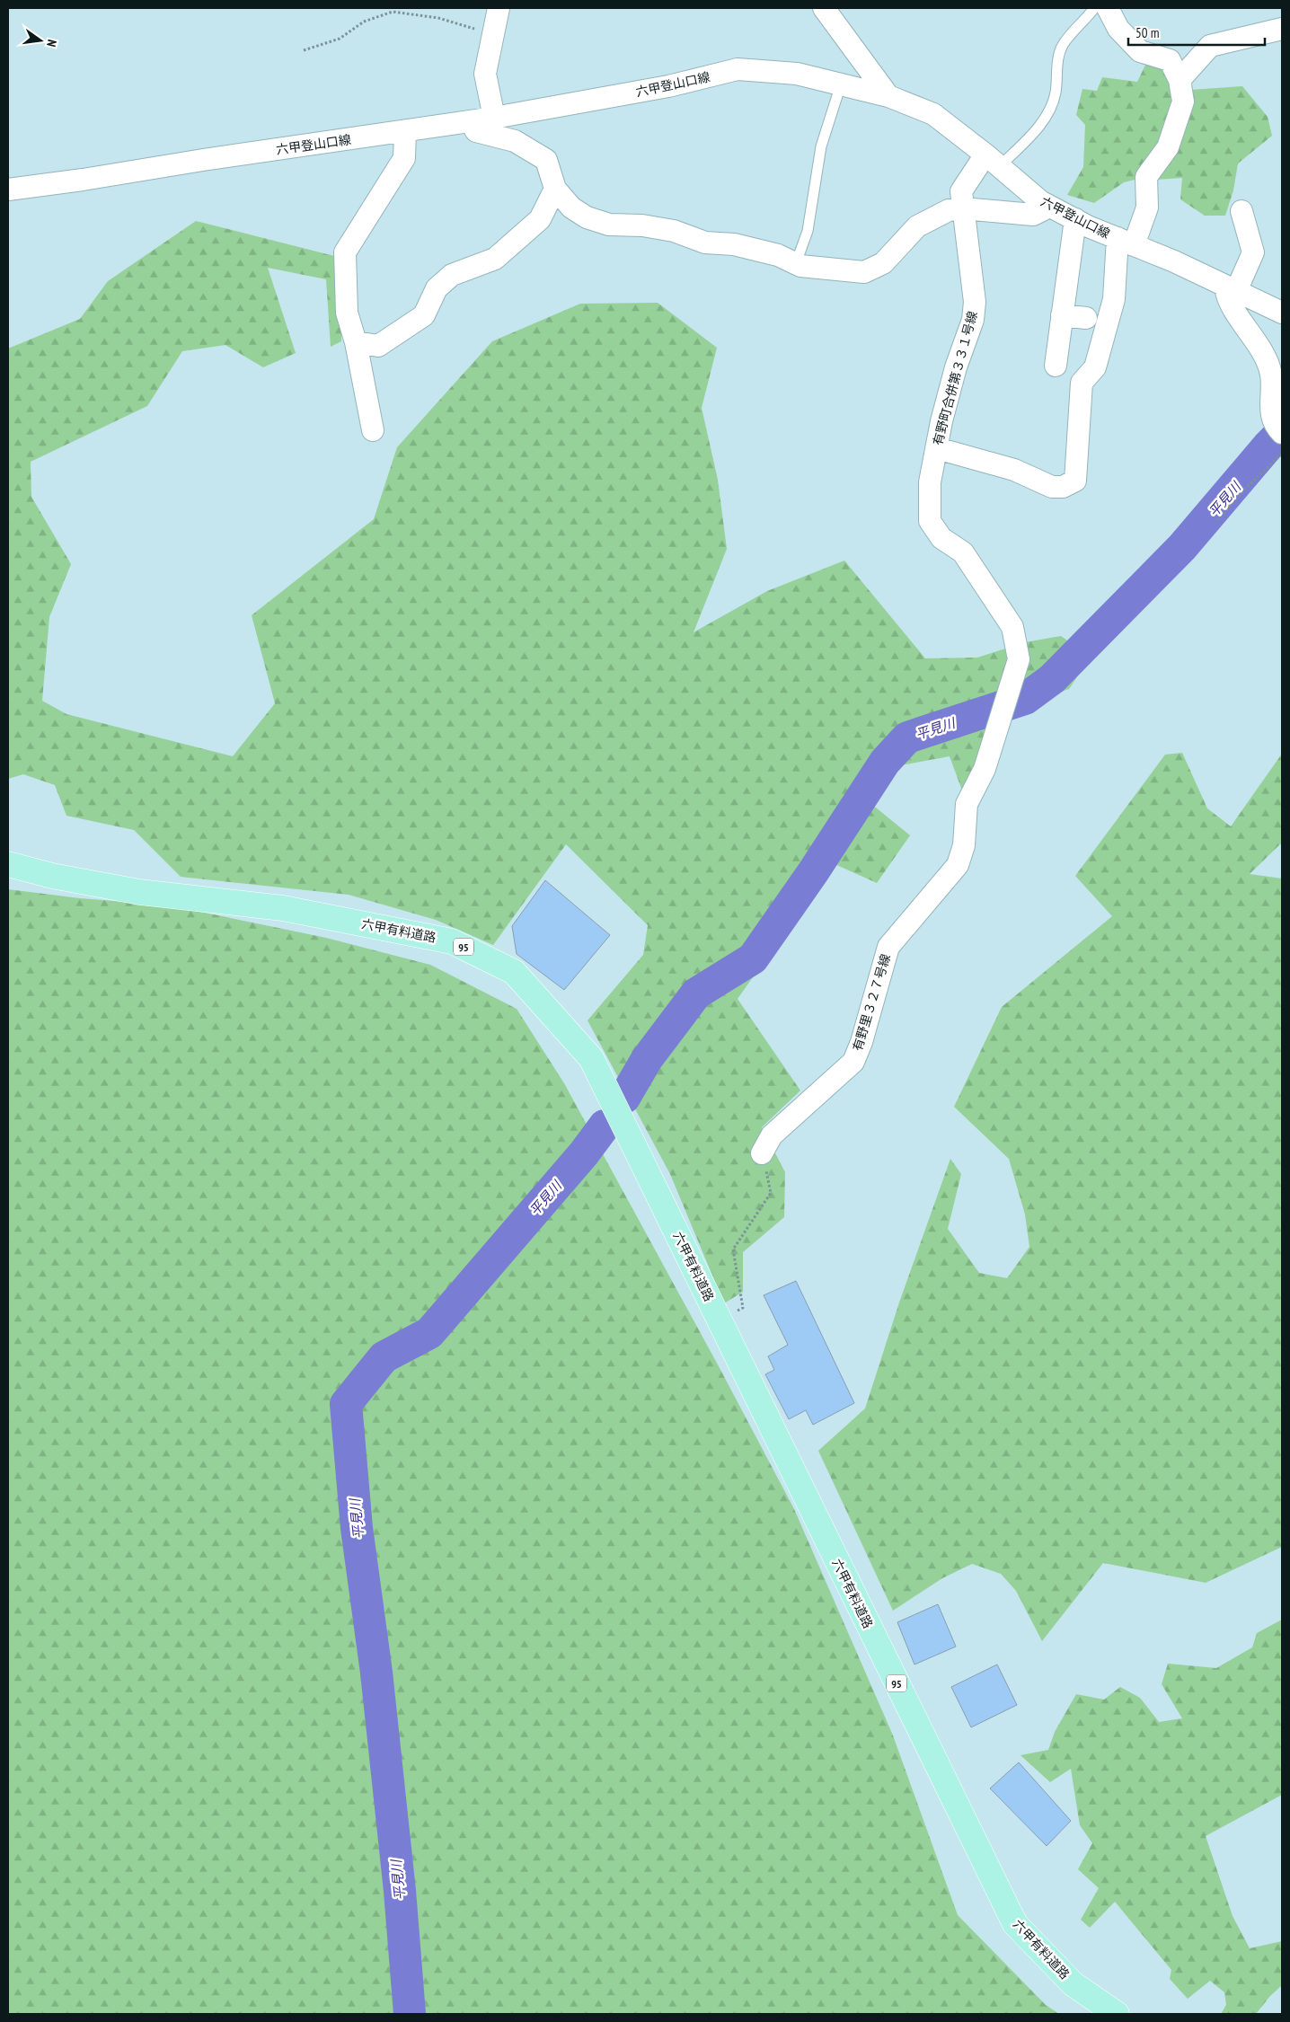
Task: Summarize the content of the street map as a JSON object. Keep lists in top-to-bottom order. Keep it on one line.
{"streets":{"main road":["六甲有料道路","95"],"street":["六甲登山口線","有野町合併第３３１号線","有野里３２７号線"]},"crossings":[["六甲登山口線","有野町合併第３３１号線"],["有野町合併第３３１号線","有野里３２７号線"],["六甲有料道路","95"]],"water":["平見川"],"scale_bar":"50 m","north":"right"}
